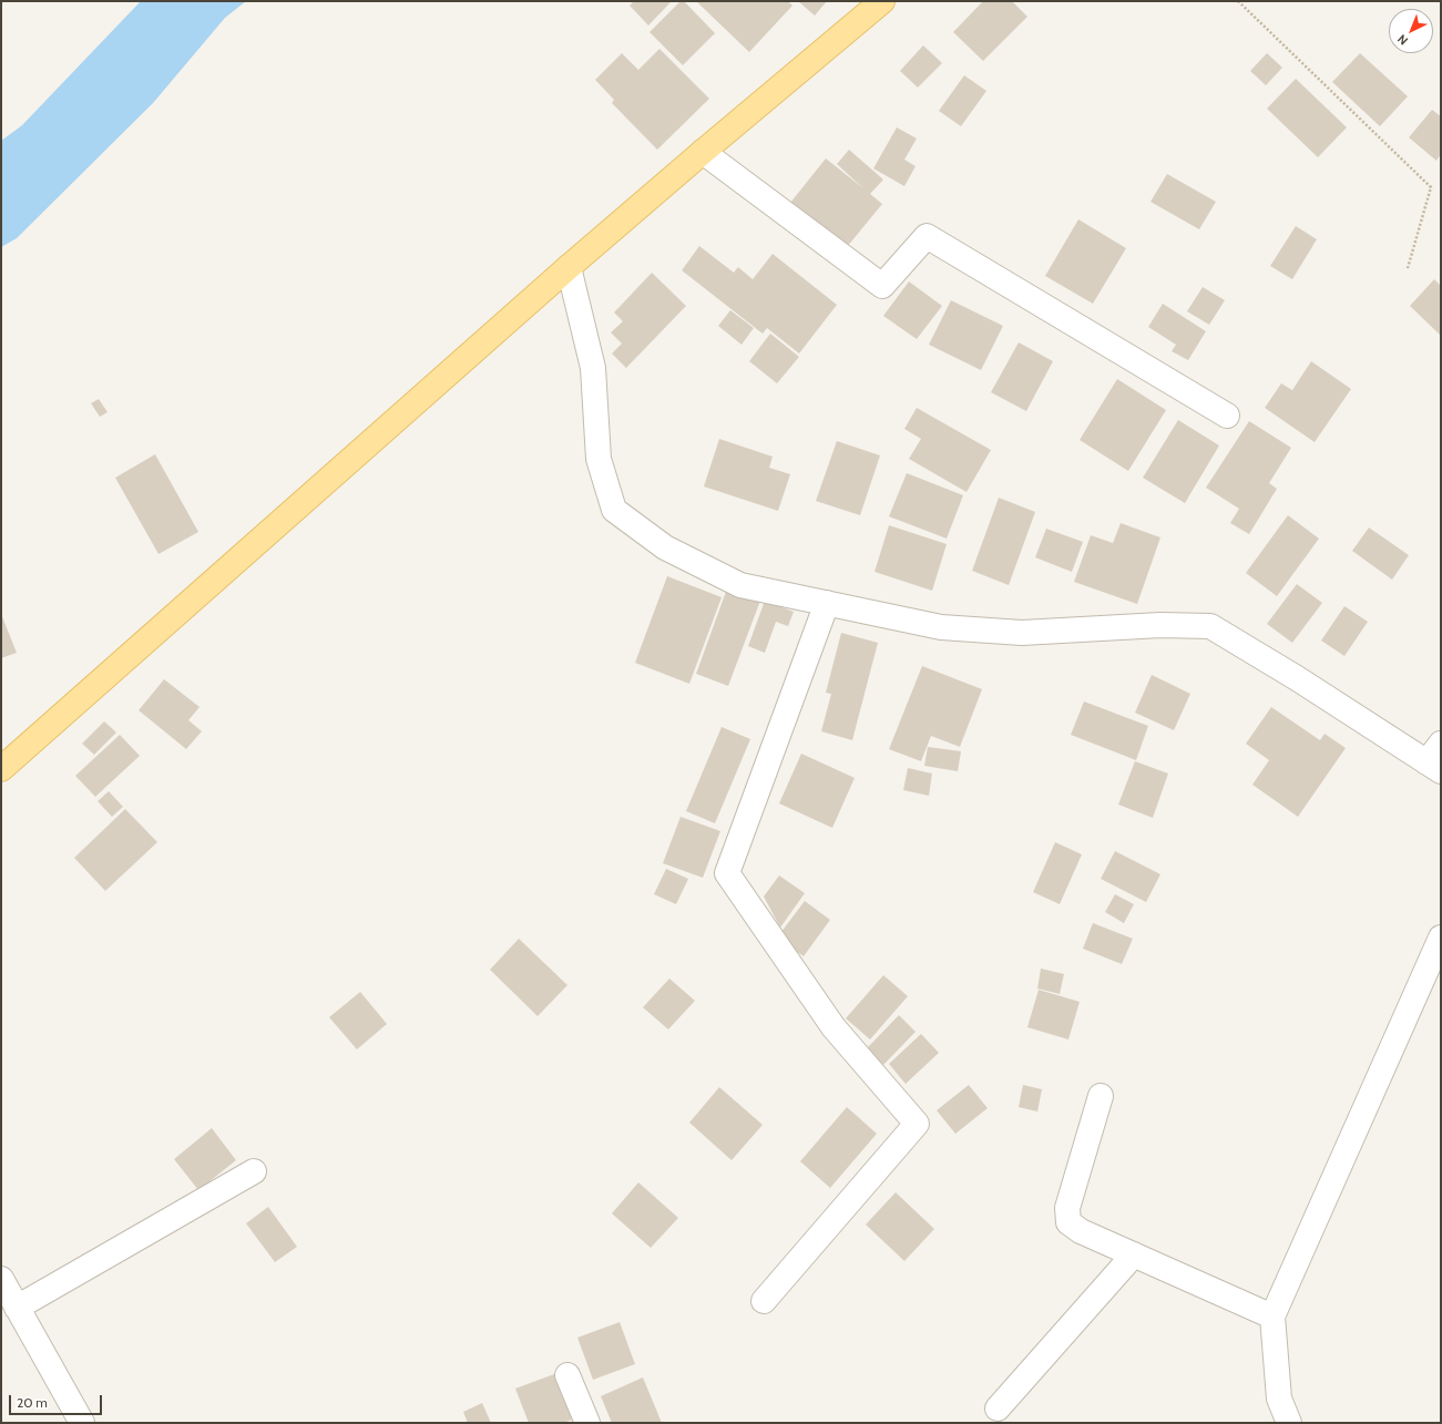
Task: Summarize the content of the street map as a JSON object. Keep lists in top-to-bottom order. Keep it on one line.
{"scale_bar":"20 m","north":"bottom left"}
